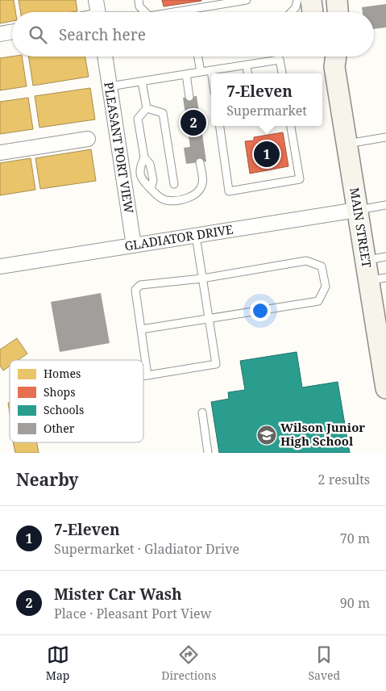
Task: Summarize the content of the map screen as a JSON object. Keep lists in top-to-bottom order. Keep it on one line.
{"streets":{"main road":["MAIN STREET"],"street":["PLEASANT PORT VIEW","GLADIATOR DRIVE"]},"crossings":[["PLEASANT PORT VIEW","GLADIATOR DRIVE"],["MAIN STREET","GLADIATOR DRIVE"]],"places":{"school or university":["Wilson Junior High School"]},"legend":["Homes","Shops","Schools","Other"],"page":{"search":"Search here","popup":["7-Eleven","Supermarket"],"pins":["2","1"],"heading":["Nearby","2 results"],"list":[{"mark":"1","name":"7-Eleven","note":"Supermarket · Gladiator Drive","value":"70 m"},{"mark":"2","name":"Mister Car Wash","note":"Place · Pleasant Port View","value":"90 m"}],"nav":["Map","Directions","Saved"]}}
